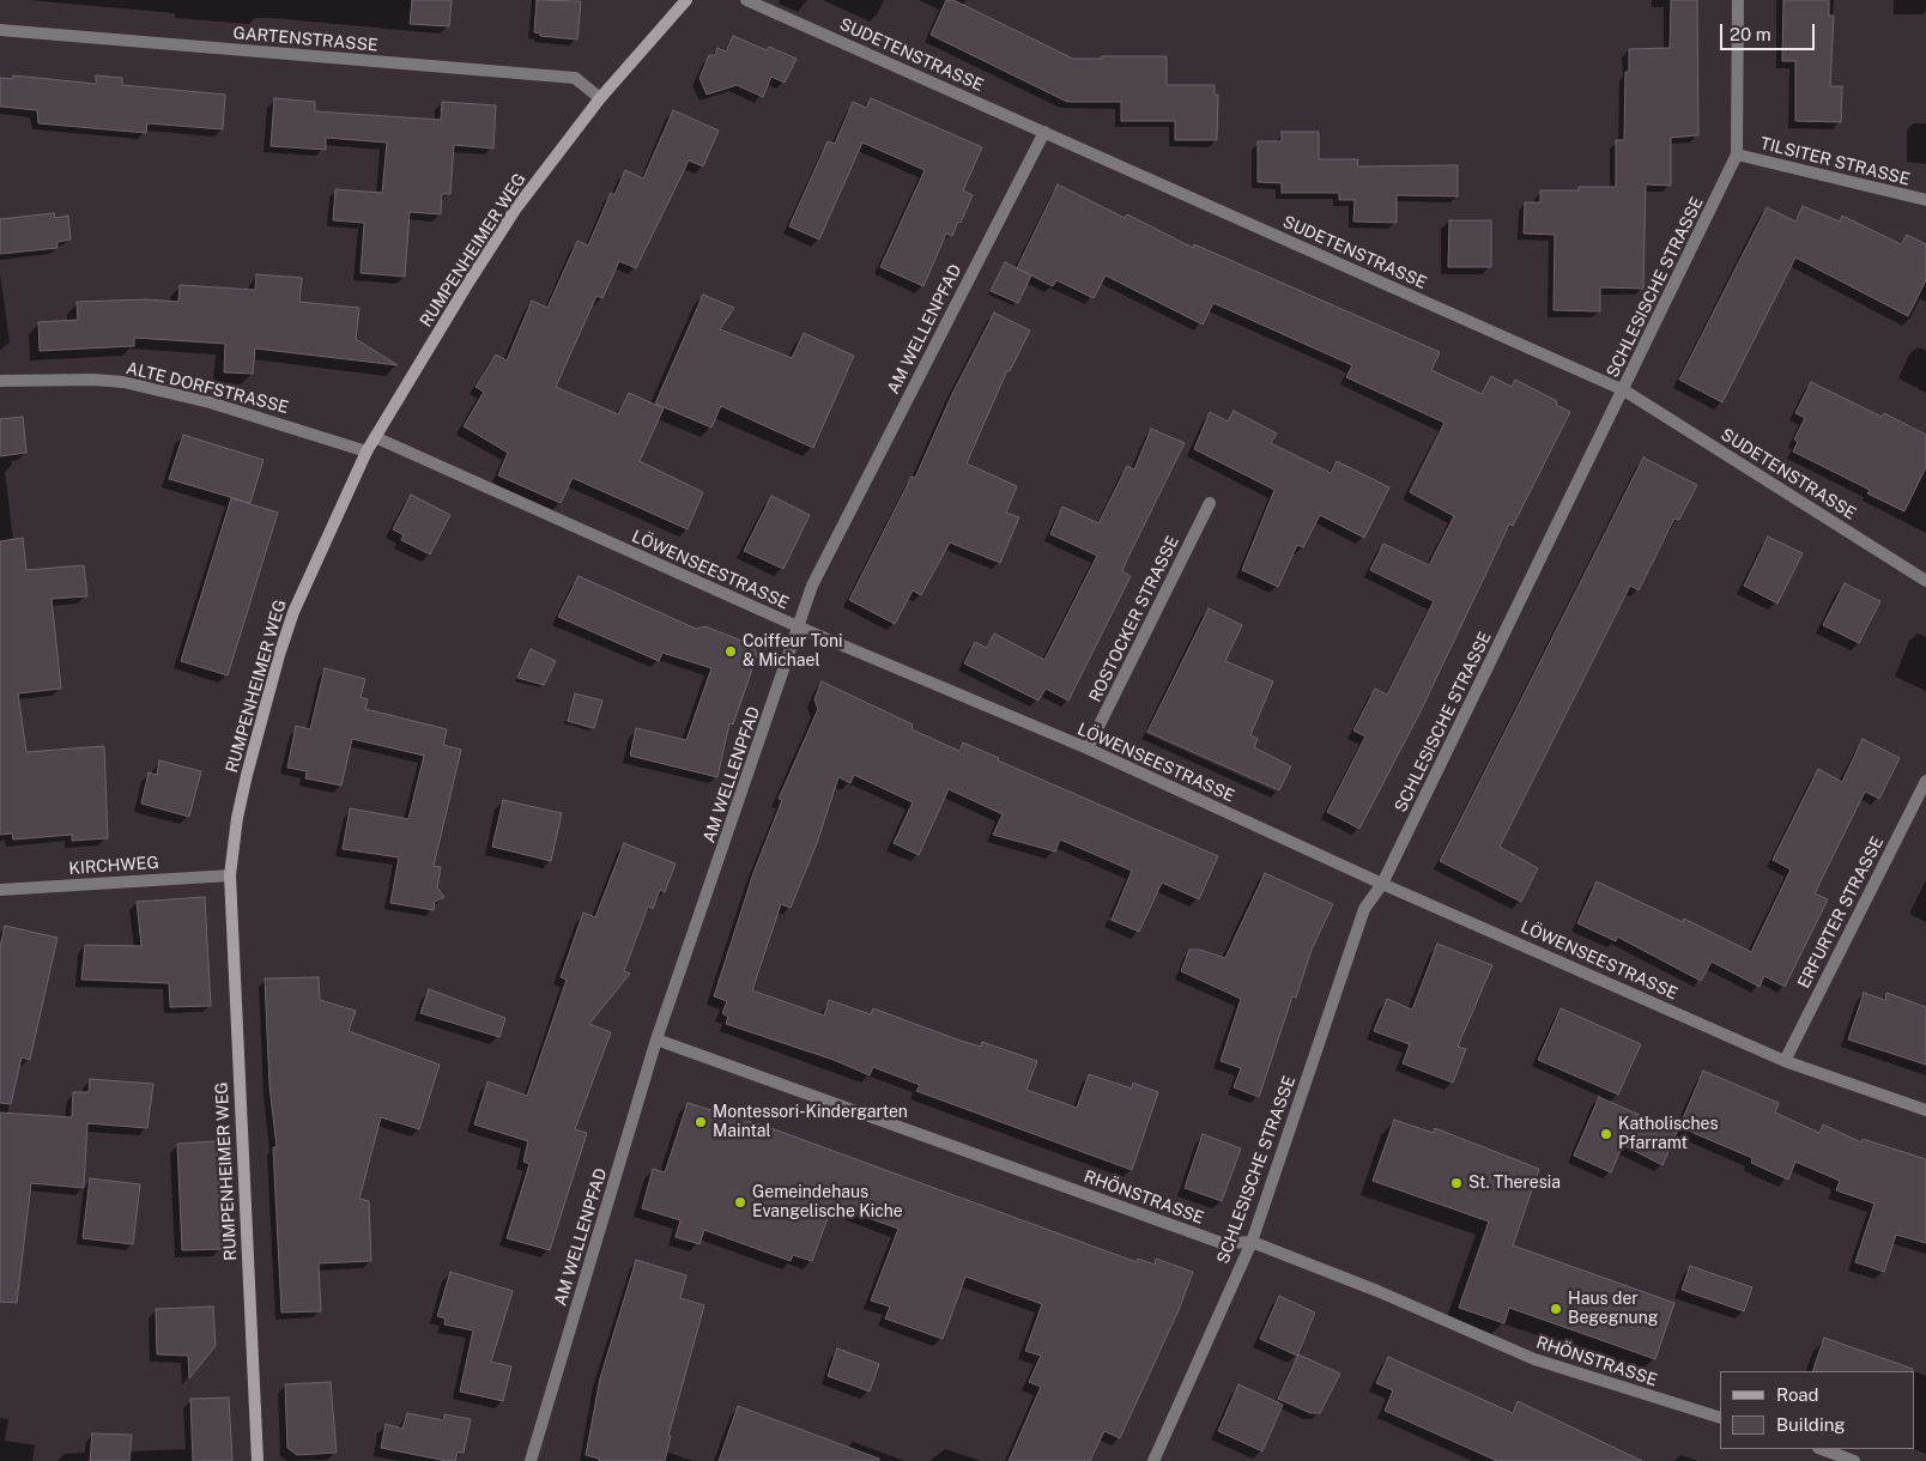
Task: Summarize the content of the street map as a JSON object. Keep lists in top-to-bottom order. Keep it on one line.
{"streets":{"street":["GARTENSTRASSE","SUDETENSTRASSE","TILSITER STRASSE","RUMPENHEIMER WEG","SCHLESISCHE STRASSE","AM WELLENPFAD","ALTE DORFSTRASSE","LÖWENSEESTRASSE","ROSTOCKER STRASSE","KIRCHWEG","ERFURTER STRASSE","RHÖNSTRASSE"]},"crossings":[["GARTENSTRASSE","RUMPENHEIMER WEG"],["SUDETENSTRASSE","SCHLESISCHE STRASSE"],["SUDETENSTRASSE","AM WELLENPFAD"],["TILSITER STRASSE","SCHLESISCHE STRASSE"],["RUMPENHEIMER WEG","ALTE DORFSTRASSE"],["RUMPENHEIMER WEG","LÖWENSEESTRASSE"],["RUMPENHEIMER WEG","KIRCHWEG"],["SCHLESISCHE STRASSE","LÖWENSEESTRASSE"],["SCHLESISCHE STRASSE","RHÖNSTRASSE"],["AM WELLENPFAD","LÖWENSEESTRASSE"],["AM WELLENPFAD","RHÖNSTRASSE"],["LÖWENSEESTRASSE","ROSTOCKER STRASSE"],["LÖWENSEESTRASSE","ERFURTER STRASSE"]],"places":["Coiffeur Toni & Michael","Montessori-Kindergarten Maintal","Katholisches Pfarramt","St. Theresia","Gemeindehaus Evangelische Kiche","Haus der Begegnung"],"legend":["Road","Building"],"scale_bar":"20 m"}
